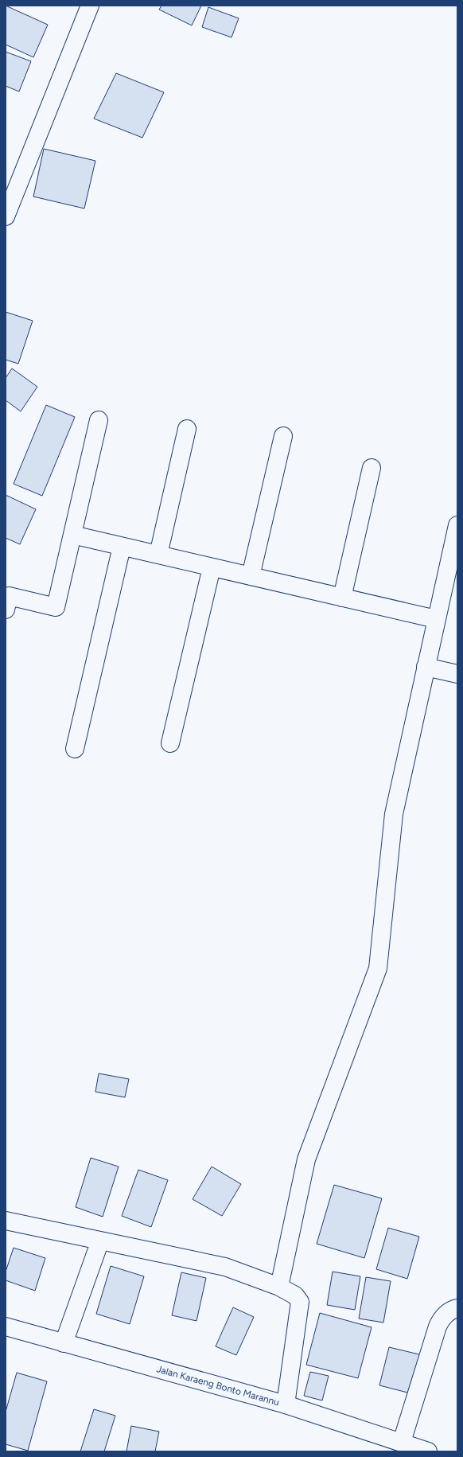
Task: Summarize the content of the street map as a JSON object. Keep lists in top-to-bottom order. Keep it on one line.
{"streets":{"street":["Jalan Karaeng Bonto Marannu"]}}
